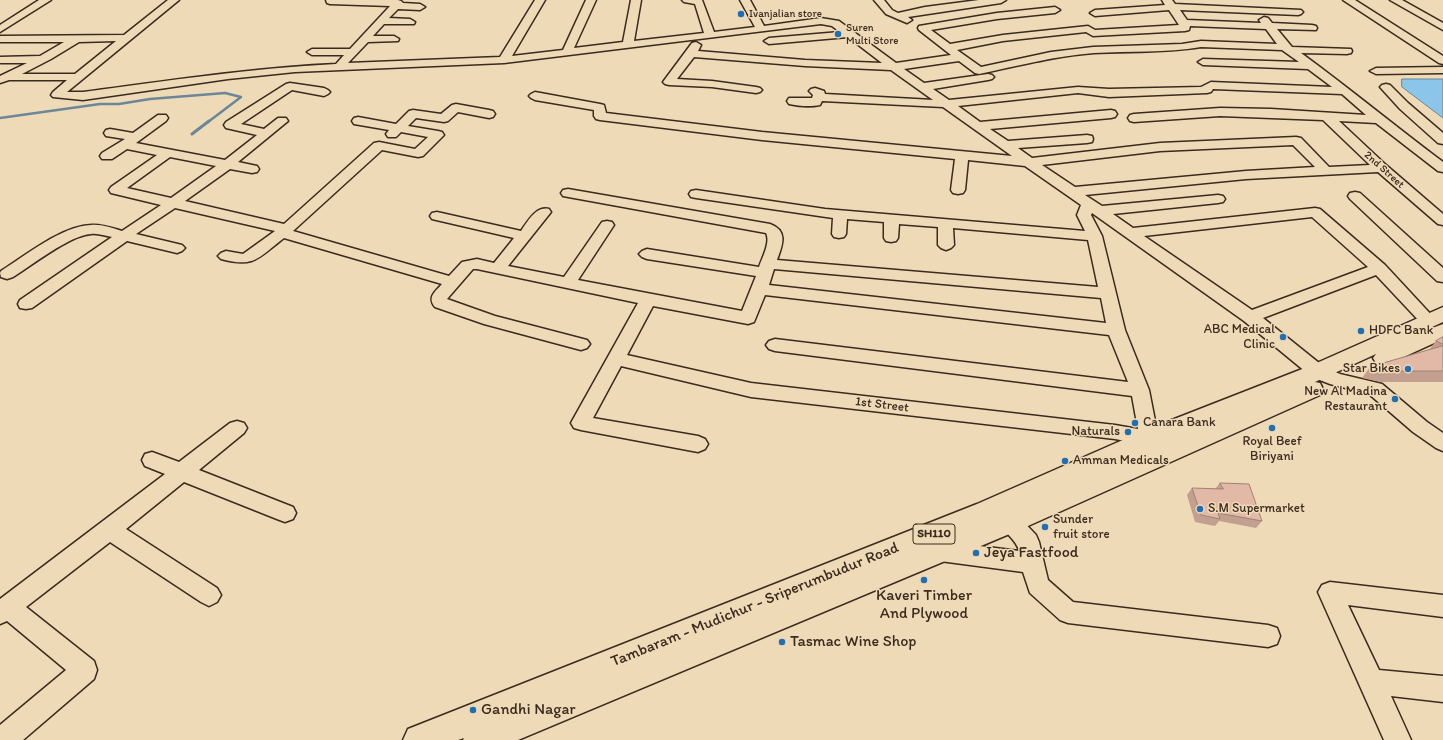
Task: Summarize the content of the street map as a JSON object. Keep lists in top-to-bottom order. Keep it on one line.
{"streets":{"main road":["SH110","Tambaram - Mudichur - Sriperumbudur Road"],"street":["2nd Street","1st Street"]},"crossings":[["1st Street","Tambaram - Mudichur - Sriperumbudur Road"]],"places":["Ivanjalian store","Suren Multi Store","HDFC Bank","ABC Medical Clinic","Star Bikes","New Al Madina Restaurant","Canara Bank","Royal Beef Biriyani","Naturals","Amman Medicals","S.M Supermarket","Sunder fruit store","Jeya Fastfood","Kaveri Timber And Plywood","Tasmac Wine Shop","Gandhi Nagar"]}
